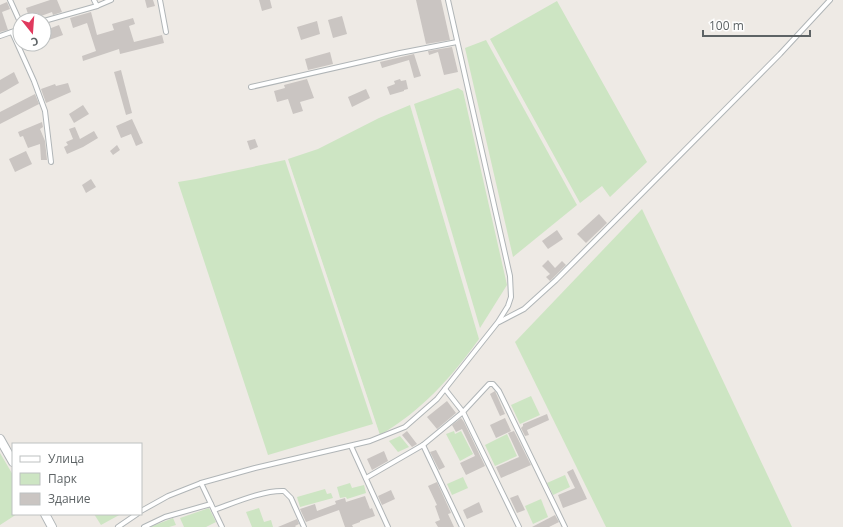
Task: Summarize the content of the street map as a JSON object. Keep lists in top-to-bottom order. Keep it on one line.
{"legend":["Улица","Парк","Здание"],"scale_bar":"100 m","north":"bottom"}
